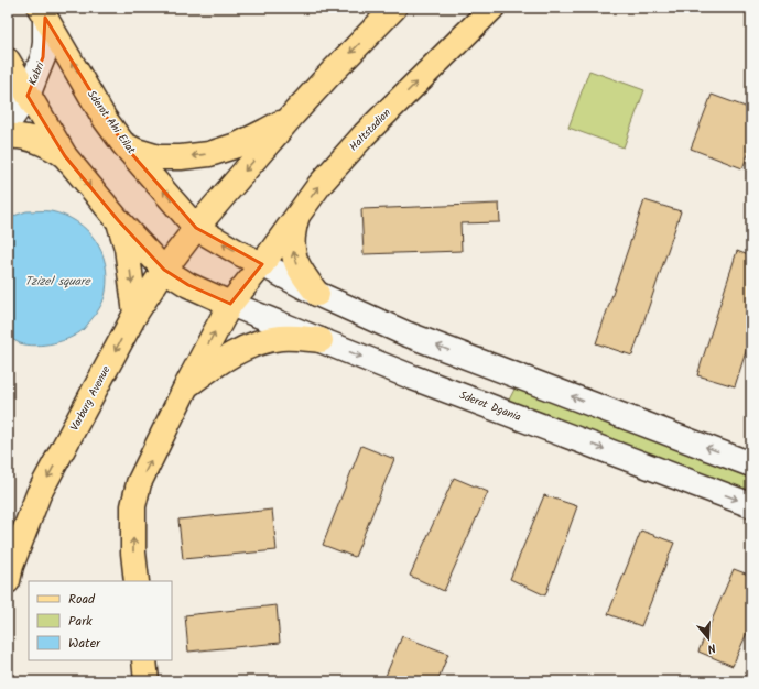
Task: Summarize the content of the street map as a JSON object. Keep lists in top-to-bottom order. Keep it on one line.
{"streets":{"main road":["Sderot Ahi Eilat","HaItstadion","Varburg Avenue"],"street":["Kabri","Sderot Dgania"]},"crossings":[["Kabri","Sderot Ahi Eilat"],["Sderot Ahi Eilat","HaItstadion"],["Sderot Ahi Eilat","Varburg Avenue"]],"water":["Tzizel square"],"legend":["Road","Park","Water"],"north":"bottom"}
